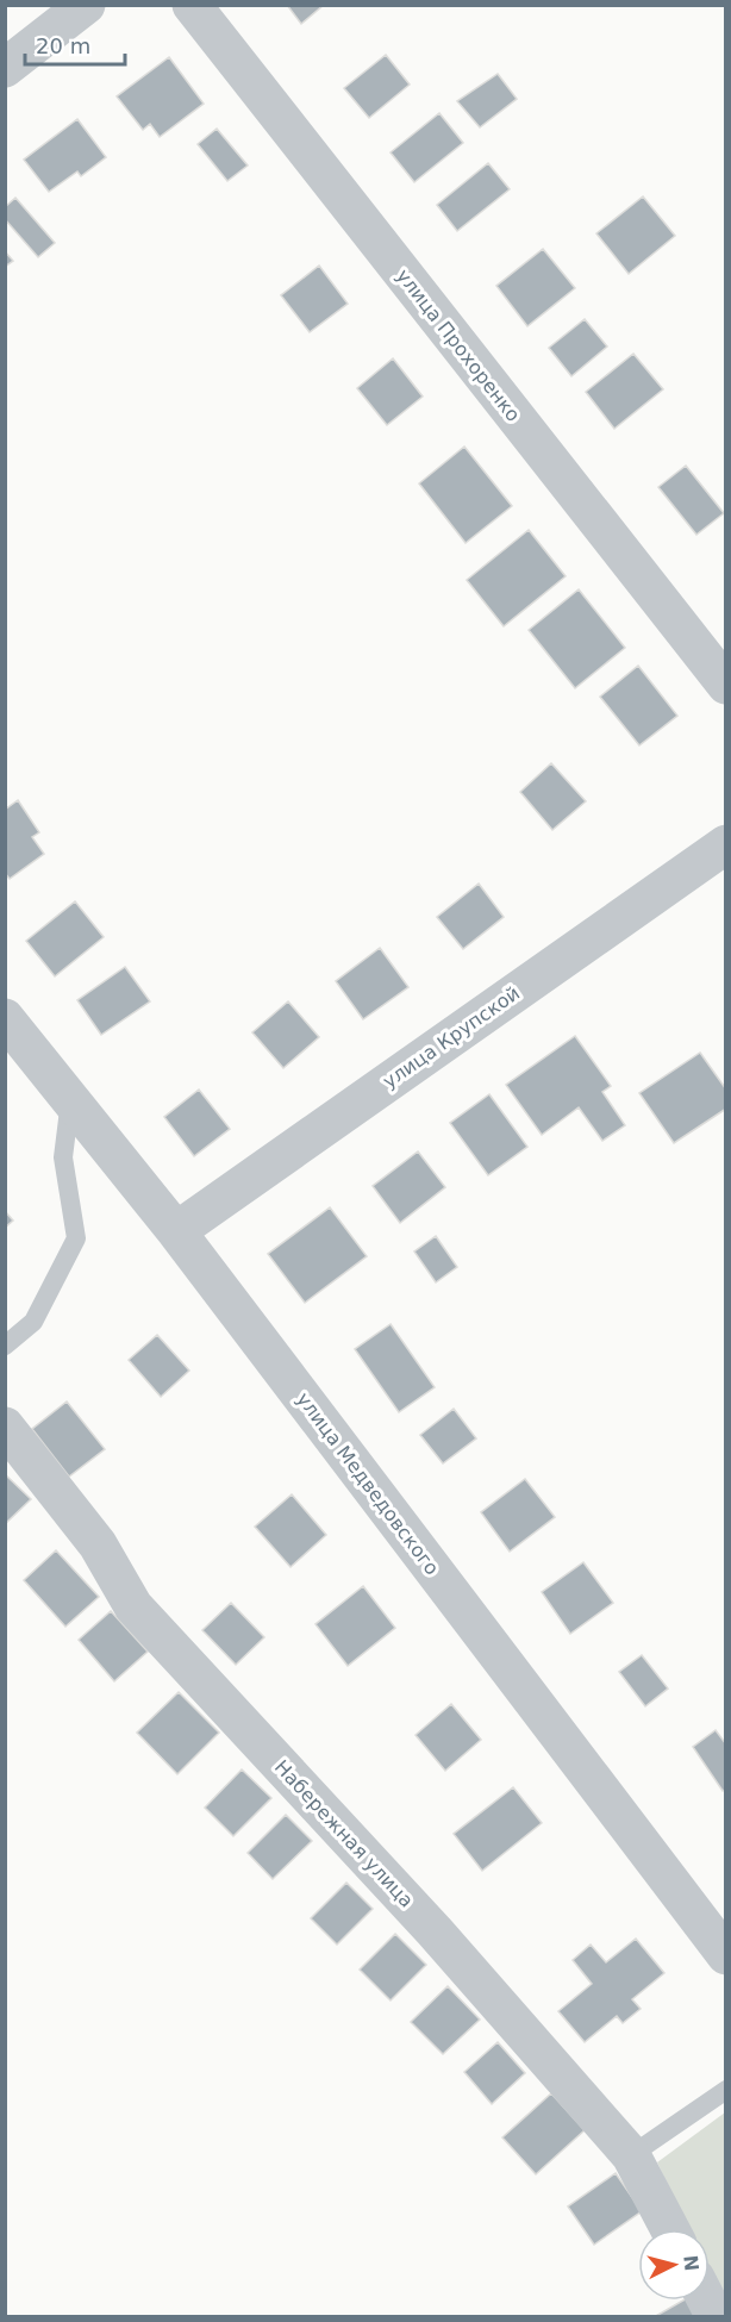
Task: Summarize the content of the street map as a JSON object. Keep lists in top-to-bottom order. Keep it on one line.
{"streets":{"street":["улица Прохоренко","улица Крупской","улица Медведовского","Набережная улица"]},"crossings":[["улица Крупской","улица Медведовского"]],"scale_bar":"20 m","north":"right"}
